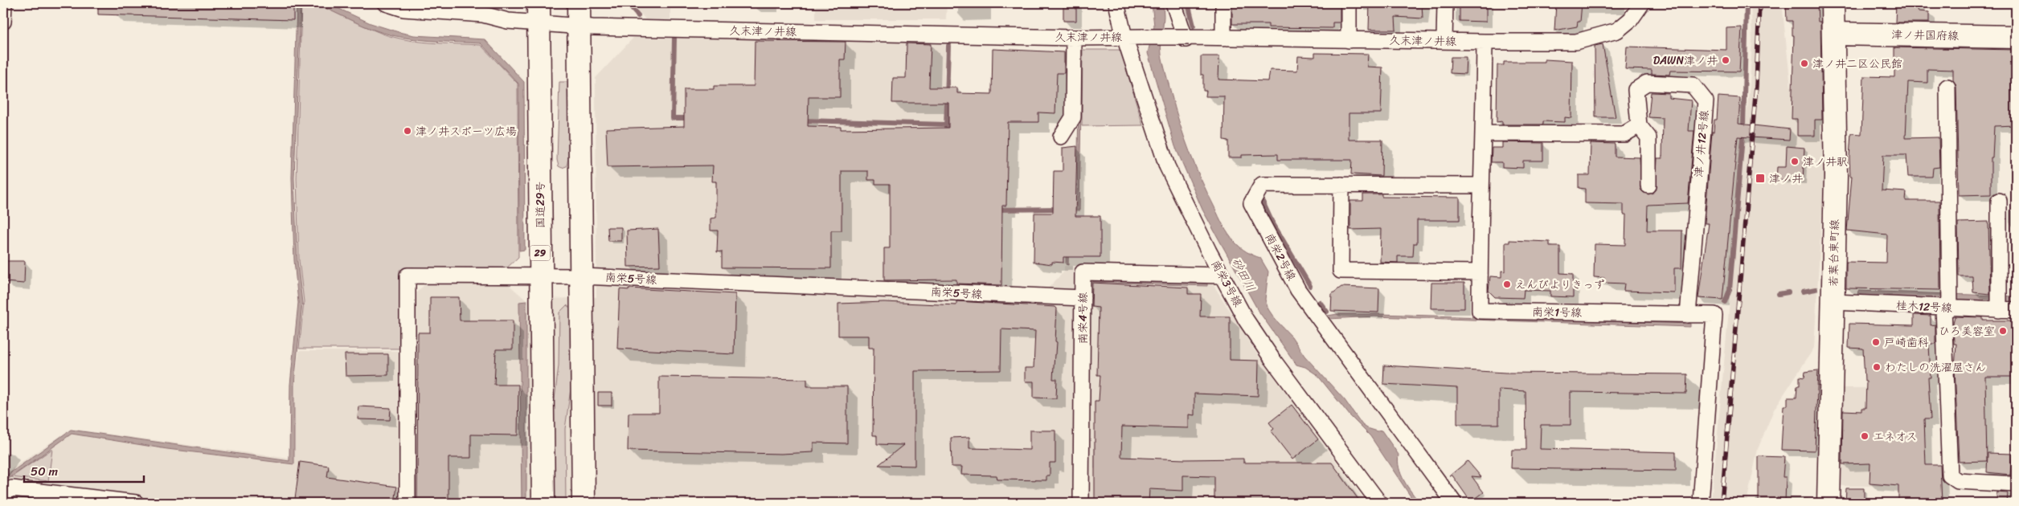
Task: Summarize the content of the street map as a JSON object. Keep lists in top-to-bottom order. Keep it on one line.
{"streets":{"main road":["津ノ井国府線","国道29号","29","若葉台東町線"],"street":["久末津ノ井線","津ノ井12号線","南栄2号線","南栄5号線","南栄3号線","桂木12号線","南栄1号線","南栄4号線"]},"crossings":[["久末津ノ井線","国道29号"],["久末津ノ井線","南栄3号線"],["久末津ノ井線","南栄1号線"],["津ノ井国府線","若葉台東町線"],["津ノ井12号線","南栄1号線"],["国道29号","南栄5号線"],["若葉台東町線","桂木12号線"],["南栄2号線","南栄1号線"],["南栄5号線","南栄4号線"],["南栄3号線","南栄4号線"]],"water":["砂田川"],"places":{"other":["DAWN津ノ井","津ノ井二区公民館","津ノ井スポーツ広場","津ノ井駅","えんびよりきっず","ひろ美容室","戸崎歯科","わたしの洗濯屋さん","エネオス"],"transit":["津ノ井"]},"scale_bar":"50 m"}
